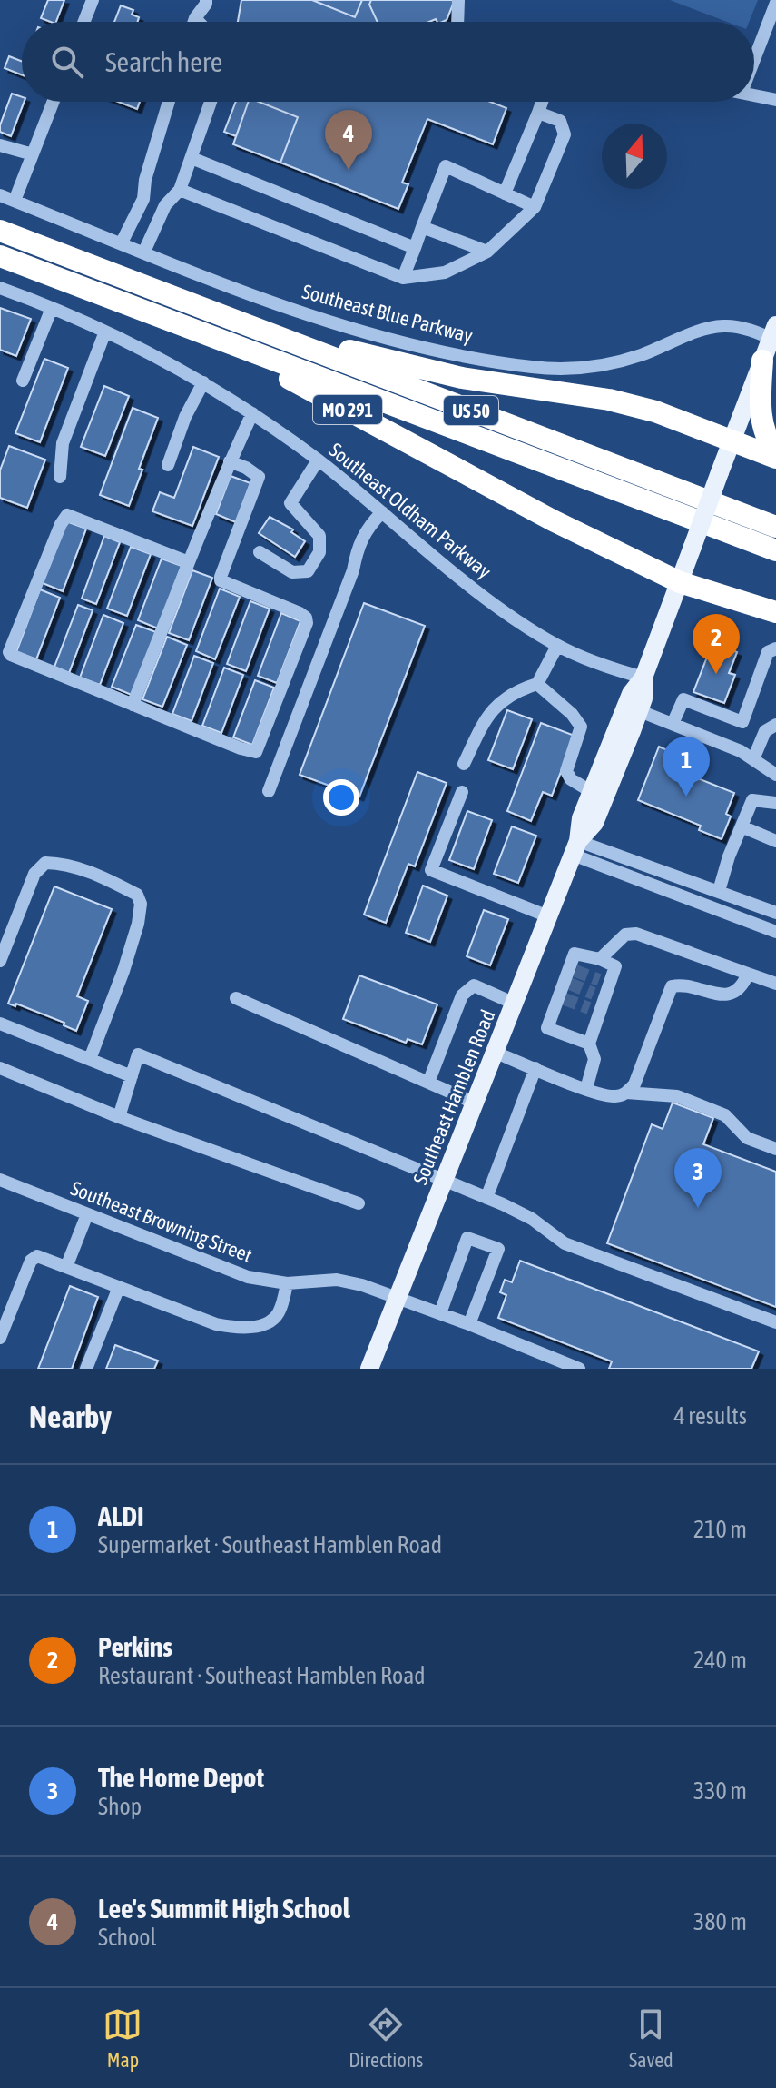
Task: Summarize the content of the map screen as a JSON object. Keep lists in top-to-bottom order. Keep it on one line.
{"streets":{"highway":["MO 291","US 50"],"main road":["Southeast Hamblen Road"],"street":["Southeast Blue Parkway","Southeast Oldham Parkway","Southeast Browning Street"]},"crossings":[["Southeast Blue Parkway","Southeast Hamblen Road"],["MO 291","US 50"],["MO 291","Southeast Hamblen Road"],["Southeast Oldham Parkway","Southeast Hamblen Road"],["Southeast Hamblen Road","Southeast Browning Street"]],"north":"top","page":{"search":"Search here","pins":["4","2","1","3"],"heading":["Nearby","4 results"],"list":[{"mark":"1","name":"ALDI","note":"Supermarket · Southeast Hamblen Road","value":"210 m"},{"mark":"2","name":"Perkins","note":"Restaurant · Southeast Hamblen Road","value":"240 m"},{"mark":"3","name":"The Home Depot","note":"Shop","value":"330 m"},{"mark":"4","name":"Lee's Summit High School","note":"School","value":"380 m"}],"nav":["Map","Directions","Saved"]}}
